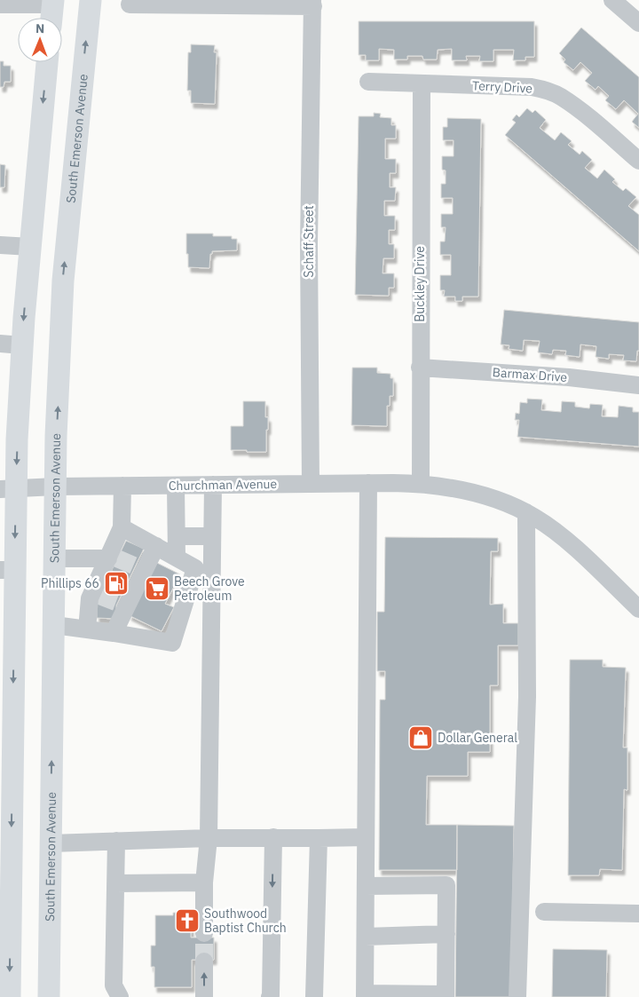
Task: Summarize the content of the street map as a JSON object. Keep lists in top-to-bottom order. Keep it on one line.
{"streets":{"main road":["South Emerson Avenue"],"street":["Terry Drive","Schaff Street","Buckley Drive","Barmax Drive","Churchman Avenue"]},"crossings":[["Terry Drive","Buckley Drive"],["South Emerson Avenue","Churchman Avenue"],["Schaff Street","Churchman Avenue"],["Buckley Drive","Barmax Drive"],["Buckley Drive","Churchman Avenue"]],"places":{"fuel station":["Phillips 66"],"supermarket":["Beech Grove Petroleum"],"shop":["Dollar General"],"church":["Southwood Baptist Church"]},"north":"top"}
